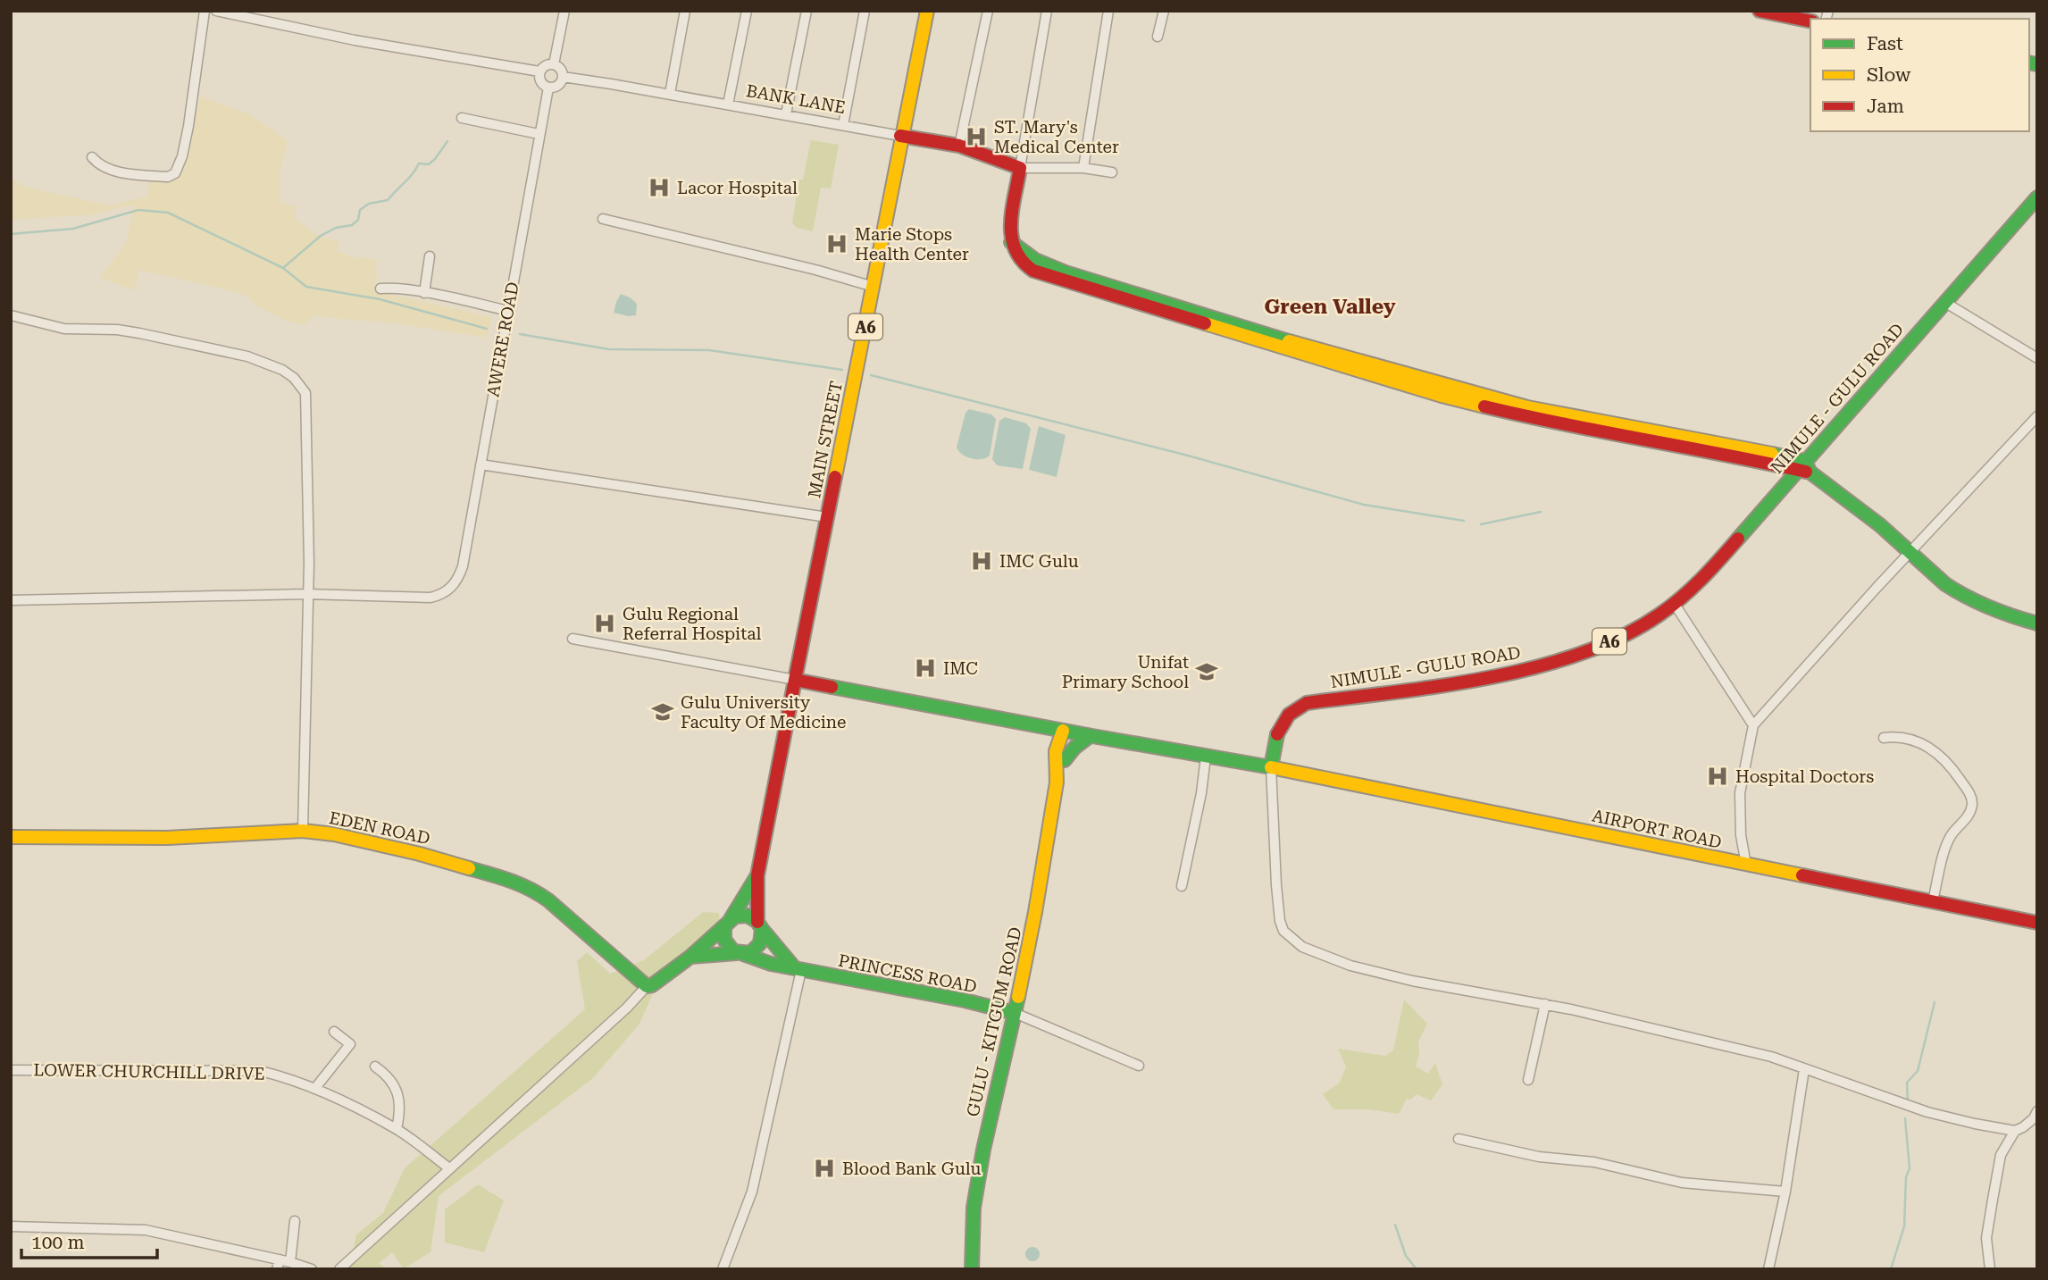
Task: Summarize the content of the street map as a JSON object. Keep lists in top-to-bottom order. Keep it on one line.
{"streets":{"street":["BANK LANE","A6","AWERE ROAD","NIMULE - GULU ROAD","MAIN STREET","EDEN ROAD","AIRPORT ROAD","PRINCESS ROAD","GULU - KITGUM ROAD","LOWER CHURCHILL DRIVE"]},"crossings":[["BANK LANE","AWERE ROAD"],["BANK LANE","MAIN STREET"],["NIMULE - GULU ROAD","AIRPORT ROAD"],["PRINCESS ROAD","GULU - KITGUM ROAD"]],"districts":["Green Valley"],"places":{"hospital":["ST. Mary's Medical Center","Lacor Hospital","Marie Stops Health Center","IMC Gulu","Gulu Regional Referral Hospital","IMC","Hospital Doctors","Blood Bank Gulu"],"school or university":["Unifat Primary School","Gulu University Faculty Of Medicine"]},"legend":["Fast","Slow","Jam"],"scale_bar":"100 m"}
